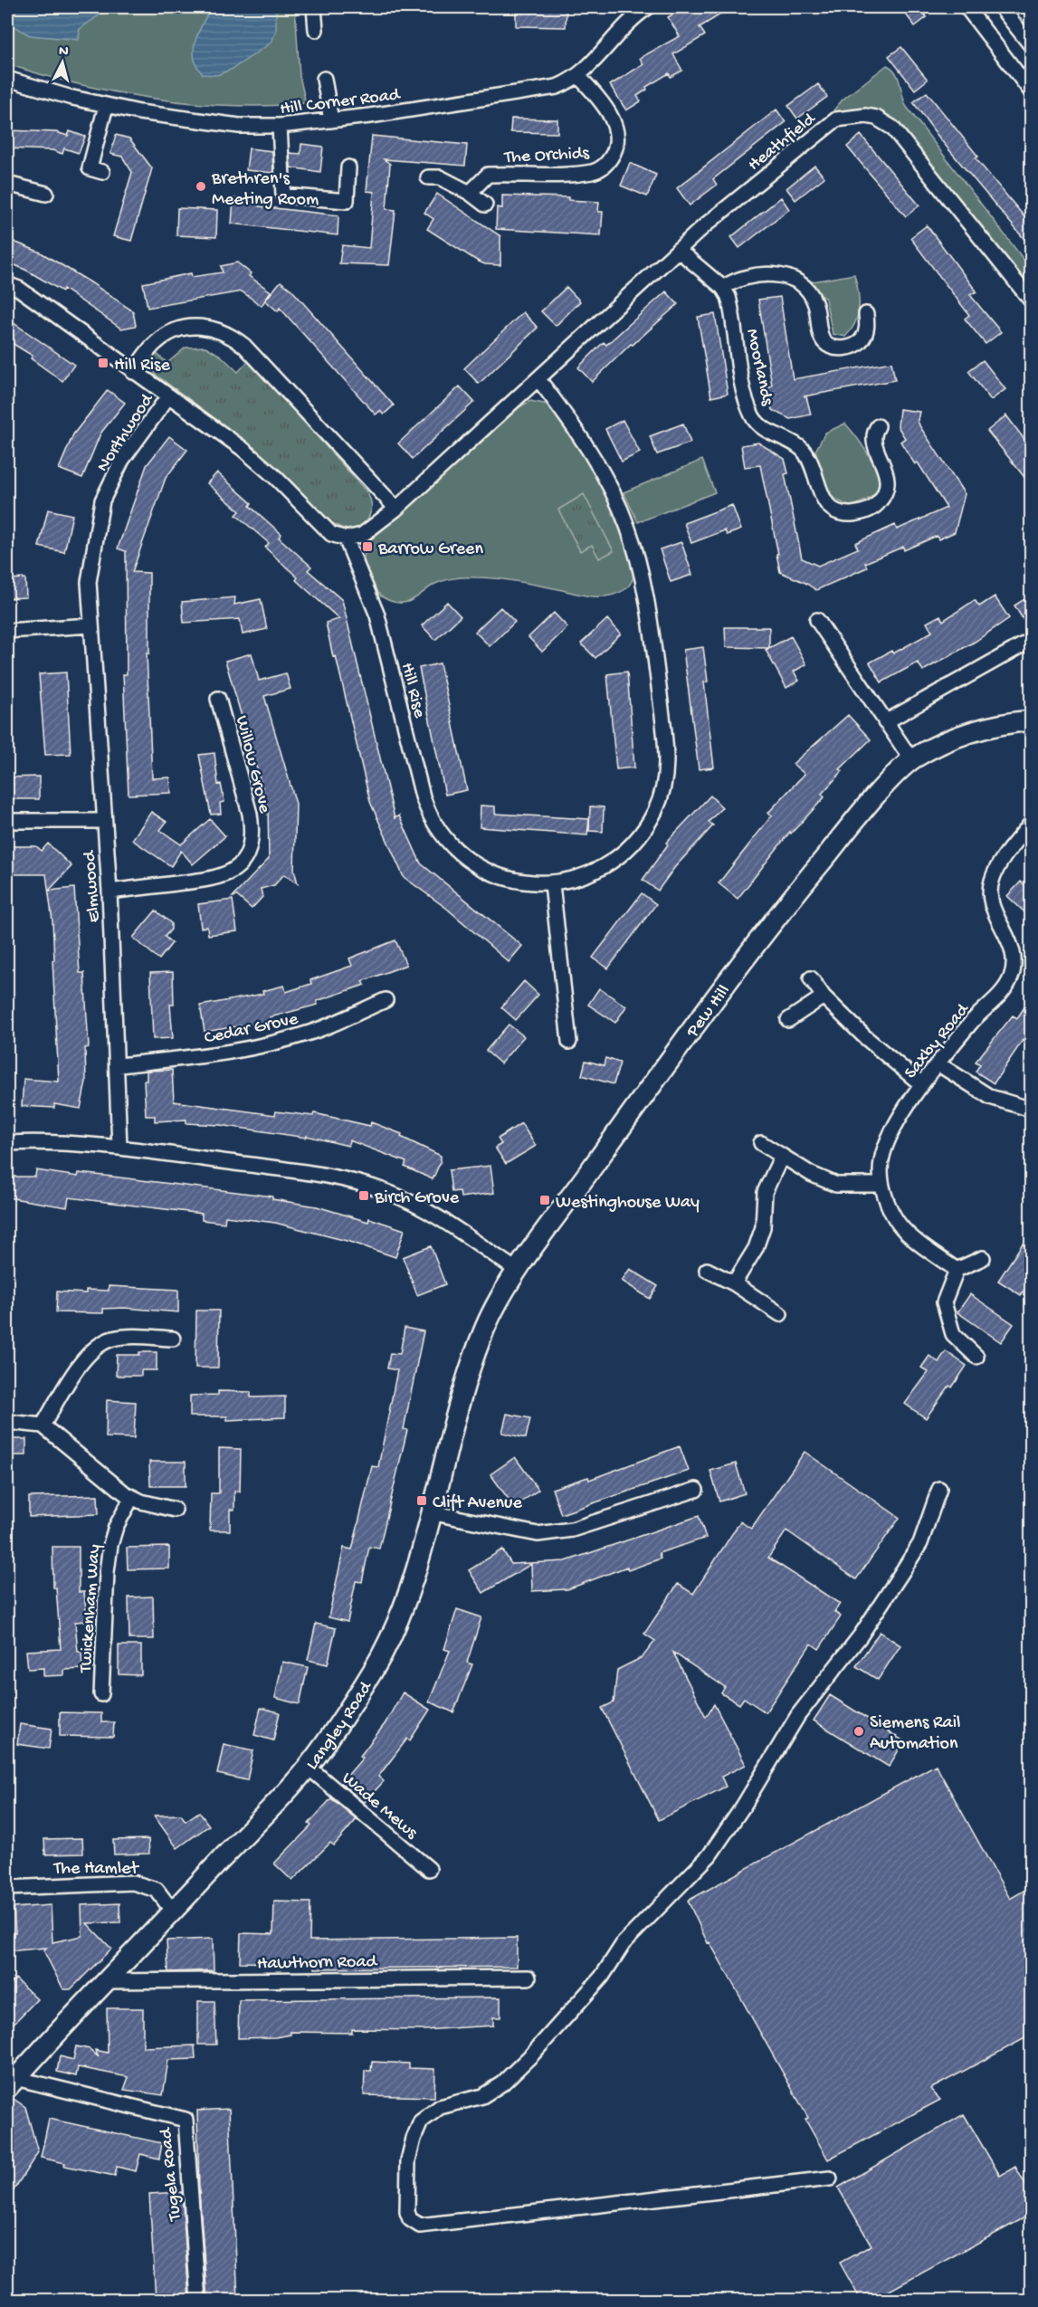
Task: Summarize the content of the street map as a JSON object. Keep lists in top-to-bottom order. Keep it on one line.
{"streets":{"main road":["Pew Hill","Langley Road"],"street":["Hill Corner Road","Heathfield","The Orchids","Moorlands","Northwood","Hill Rise","Willow Grove","Elmwood","Cedar Grove","Saxby Road","Twickenham Way","Wade Mews","The Hamlet","Hawthorn Road","Tugela Road"]},"crossings":[["Hill Corner Road","The Orchids"],["Heathfield","Hill Rise"],["Northwood","Elmwood"],["Willow Grove","Elmwood"],["Elmwood","Cedar Grove"],["Pew Hill","Langley Road"],["Langley Road","Wade Mews"],["Langley Road","The Hamlet"],["Langley Road","Hawthorn Road"],["Langley Road","Tugela Road"]],"places":{"other":["Brethren's Meeting Room","Siemens Rail Automation"],"transit":["Hill Rise","Barrow Green","Birch Grove","Westinghouse Way","Clift Avenue"]},"north":"top"}
